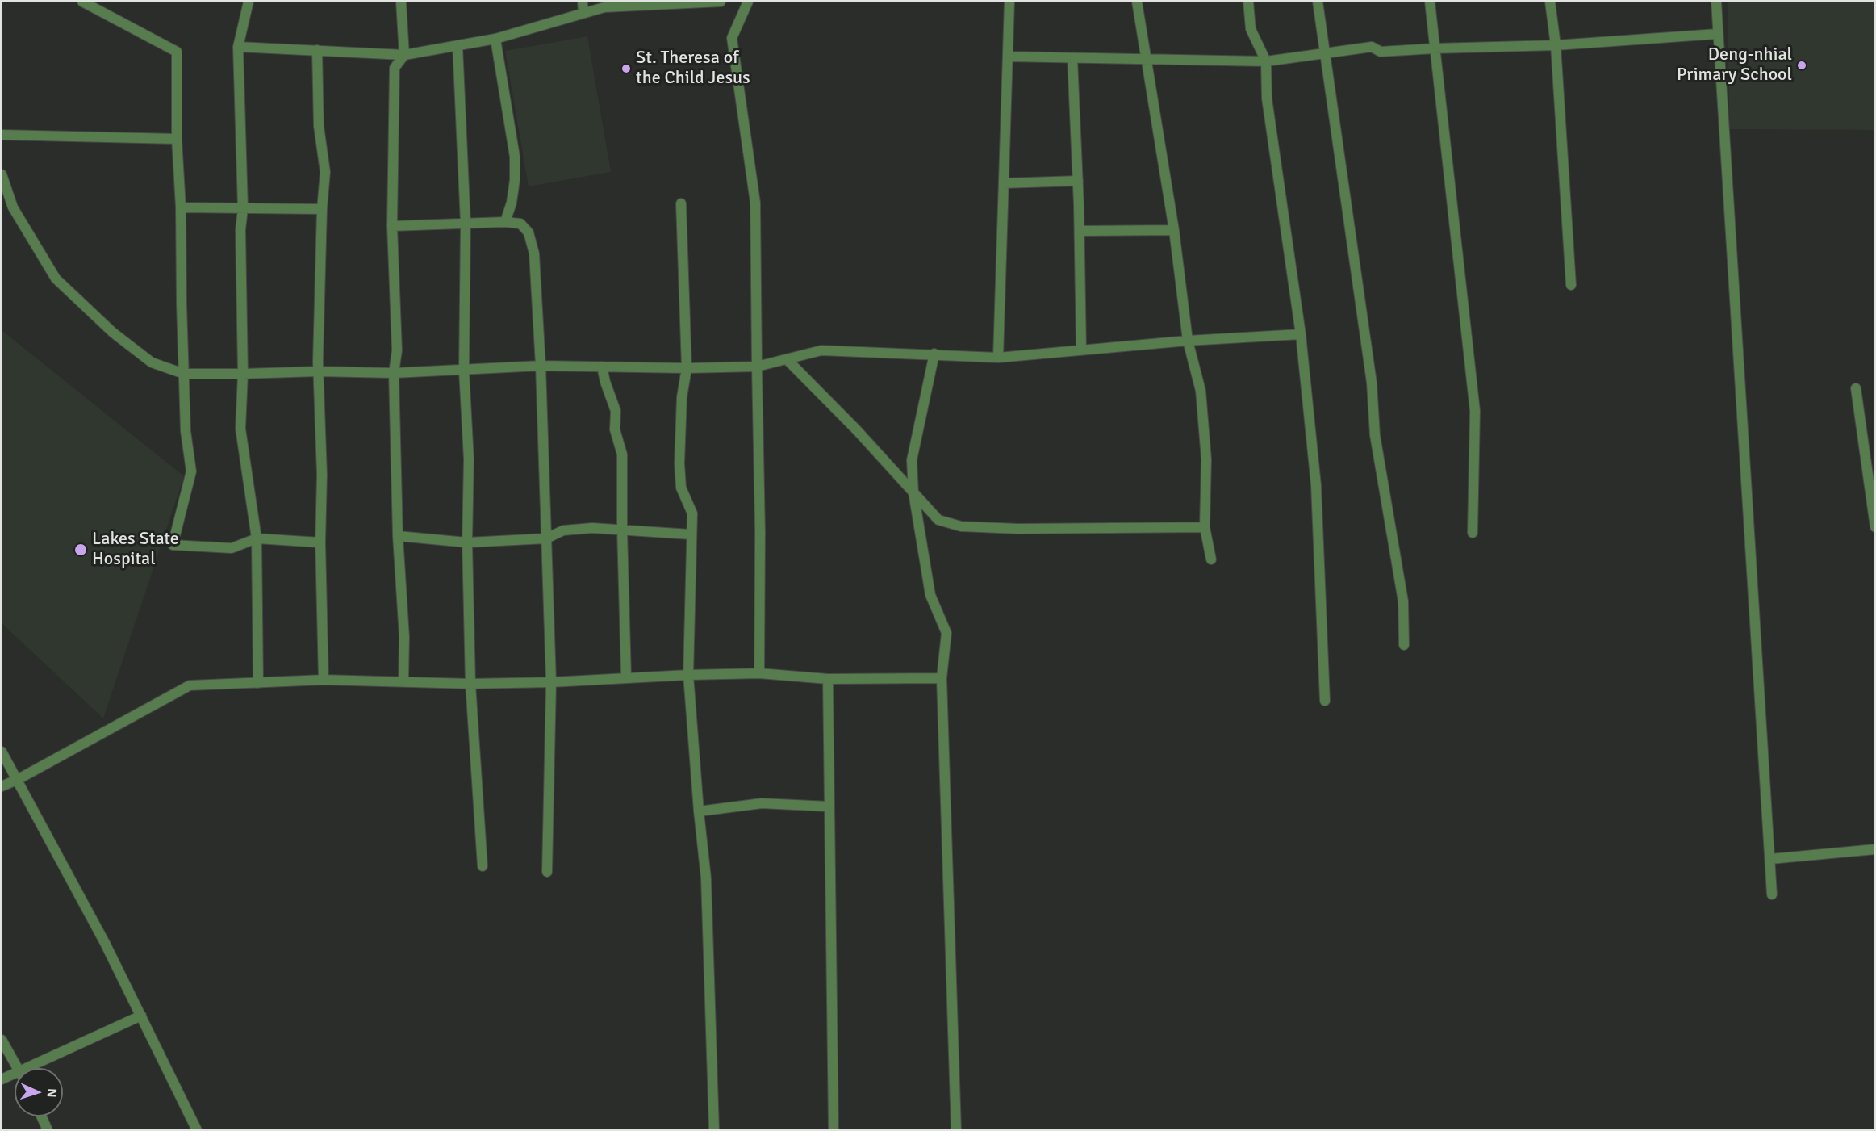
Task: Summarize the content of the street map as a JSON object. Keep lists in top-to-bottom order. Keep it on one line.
{"places":["Deng-nhial Primary School","St. Theresa of the Child Jesus","Lakes State Hospital"],"north":"right"}
